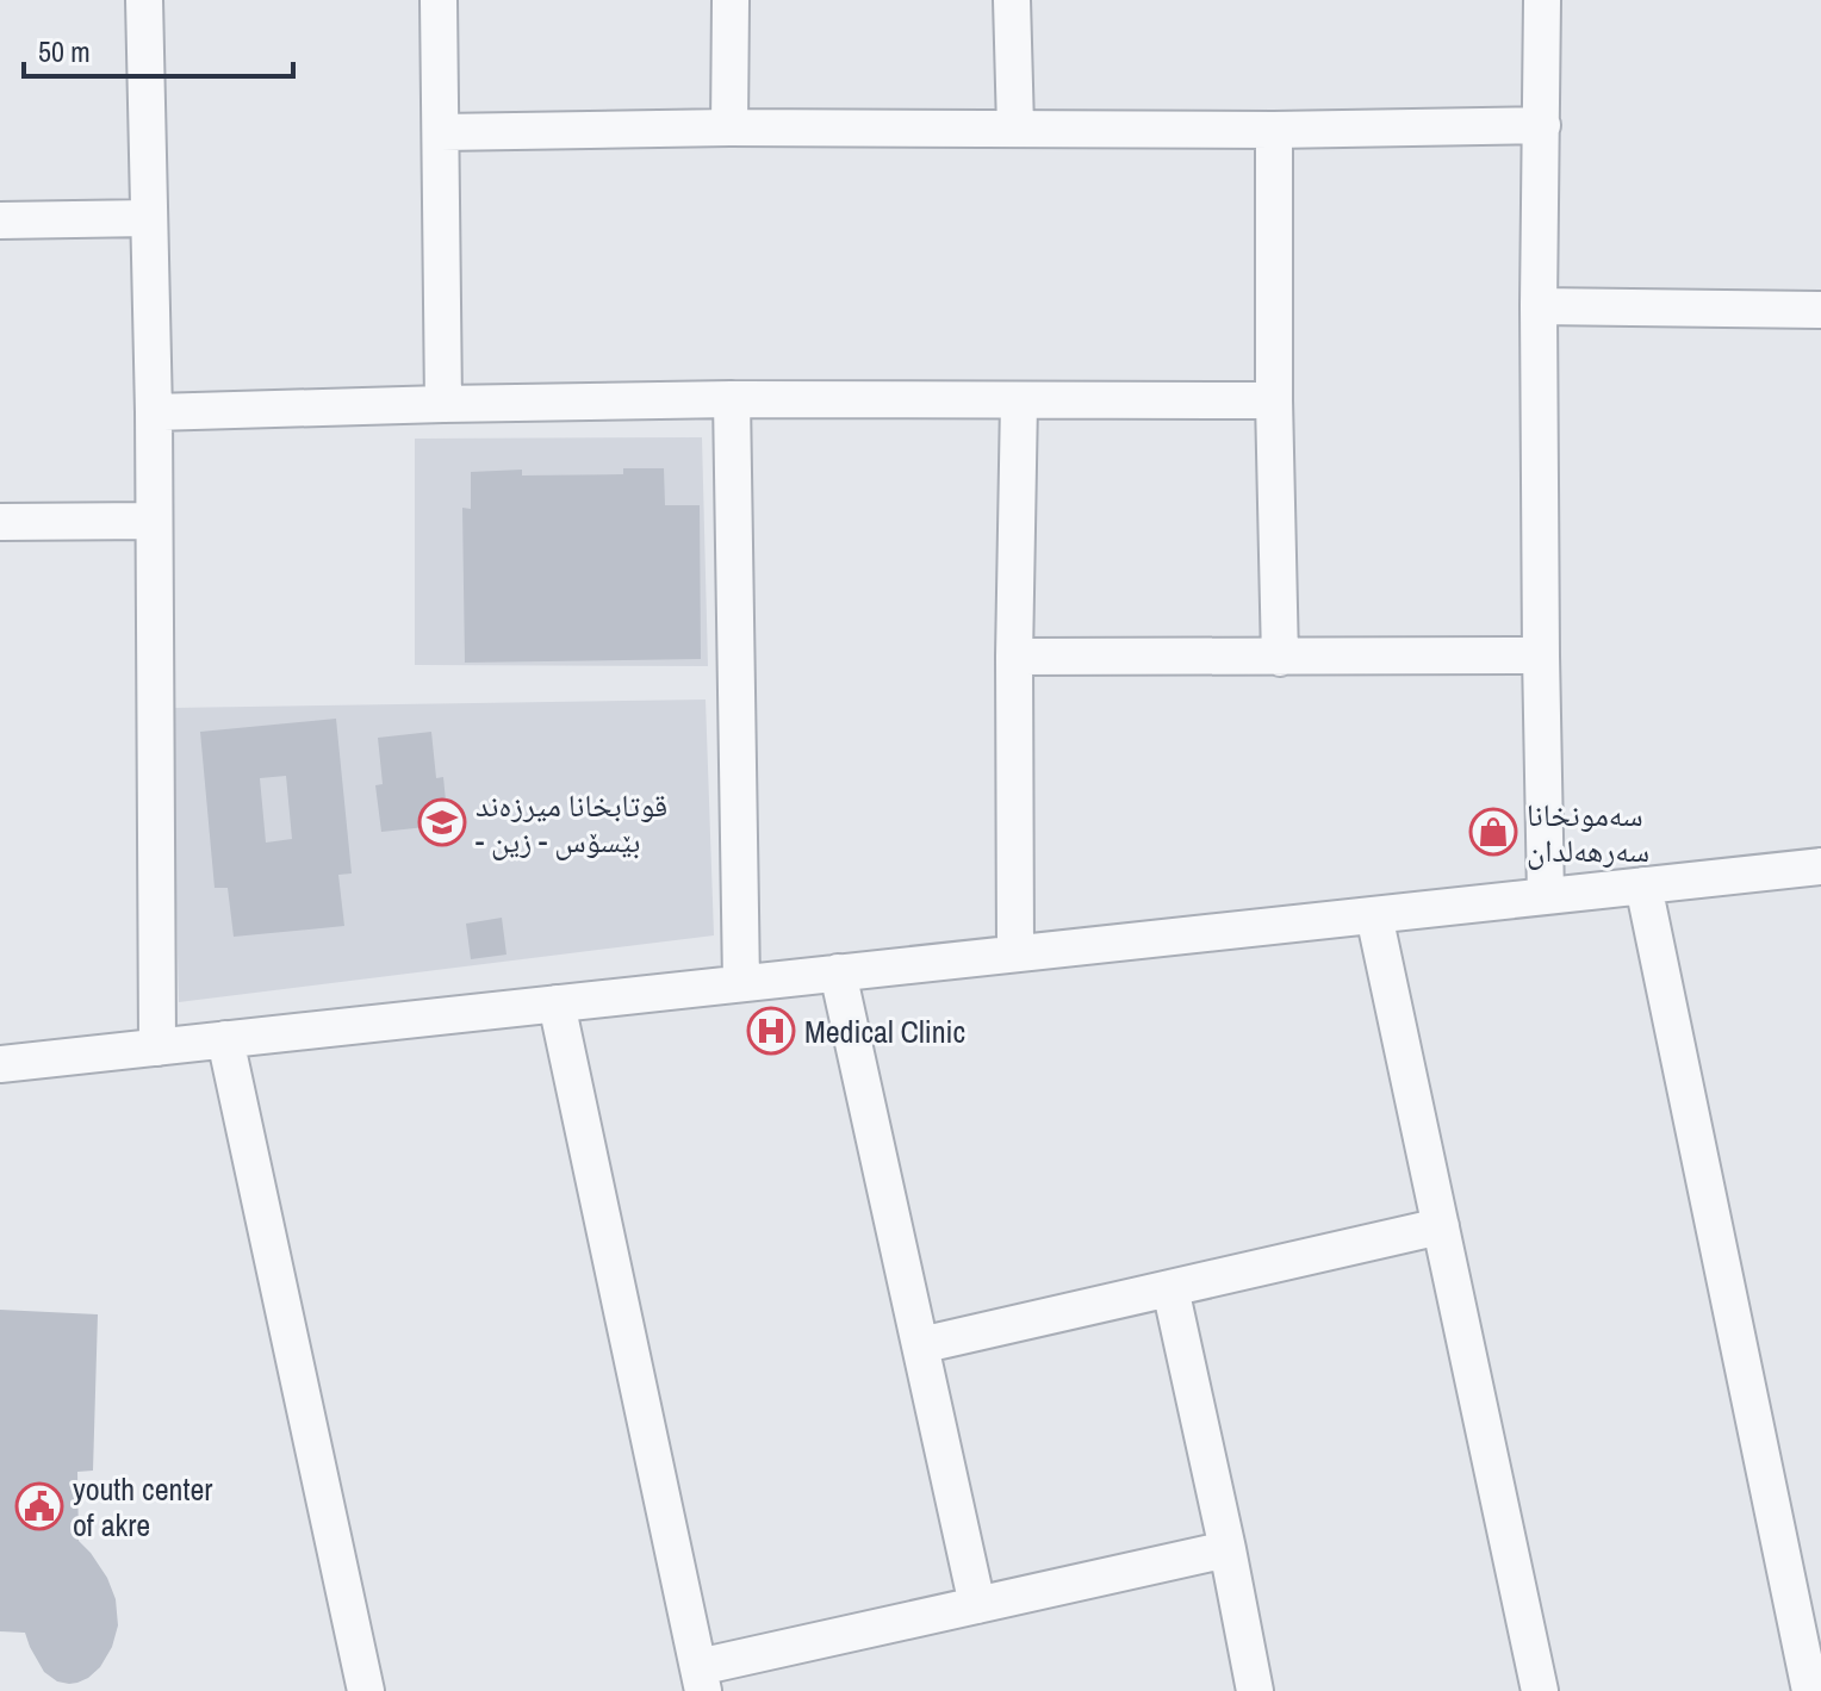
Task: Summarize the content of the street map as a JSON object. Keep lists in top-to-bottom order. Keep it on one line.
{"places":{"school or university":["قوتابخانا میرزەند - بێسۆس - زین"],"shop":["سەمونخانا سەرهەلدان"],"hospital":["Medical Clinic"],"public building":["youth center of akre"]},"scale_bar":"50 m"}
